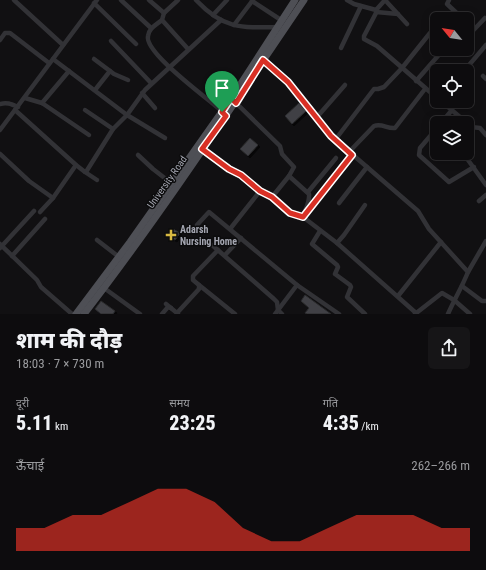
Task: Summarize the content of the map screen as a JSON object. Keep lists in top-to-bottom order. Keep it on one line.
{"streets":{"main road":["University Road"]},"places":{"health":["Adarsh Nursing Home"]},"north":"top left","page":{"heading":["शाम की दौड़","18:03 · 7 × 730 m"],"stats":[["दूरी","5.11 km"],["समय","23:25"],["गति","4:35 /km"]],"chart":["ऊँचाई","262–266 m"]}}
